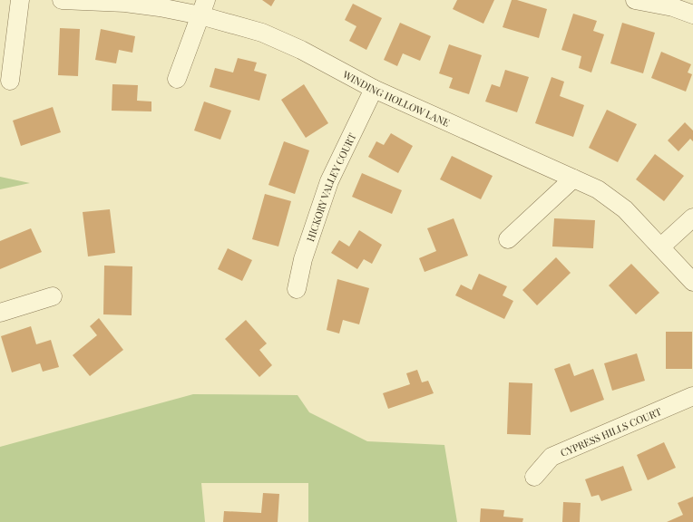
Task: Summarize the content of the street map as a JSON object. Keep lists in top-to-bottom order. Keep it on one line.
{"streets":{"street":["WINDING HOLLOW LANE","HICKORY VALLEY COURT","CYPRESS HILLS COURT"]},"crossings":[["WINDING HOLLOW LANE","HICKORY VALLEY COURT"]]}
